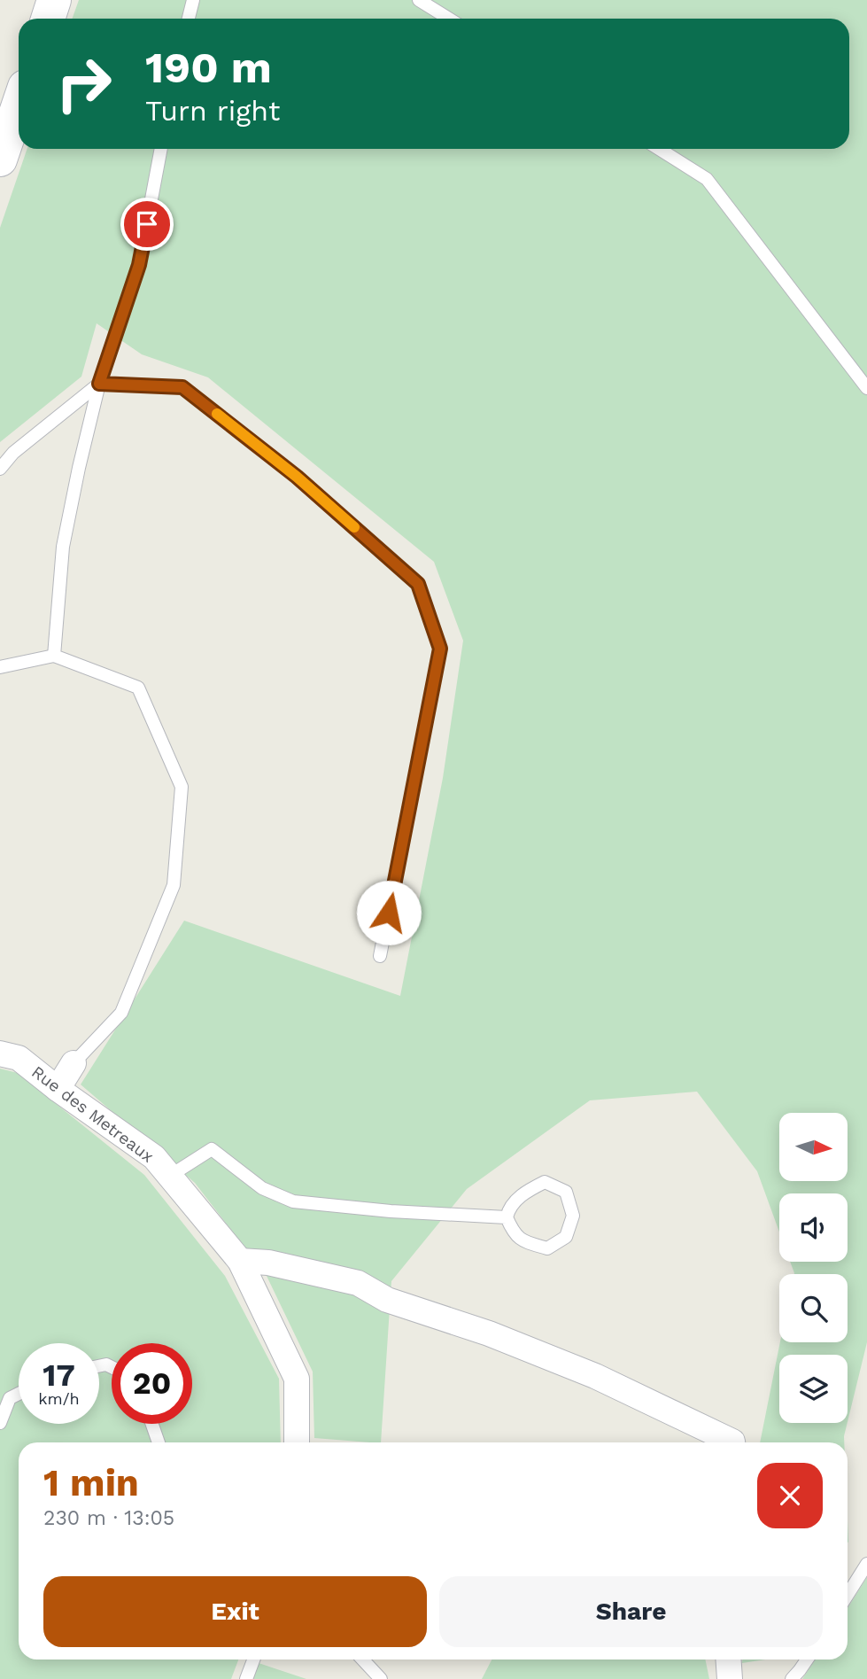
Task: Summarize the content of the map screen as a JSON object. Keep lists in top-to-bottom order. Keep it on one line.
{"streets":{"street":["Rue des Metreaux"]},"north":"right","page":{"turn":["190 m","Turn right"],"speed":"17 km/h","limit":"20","heading":["1 min","230 m · 13:05"],"buttons":["Exit","Share"]}}
